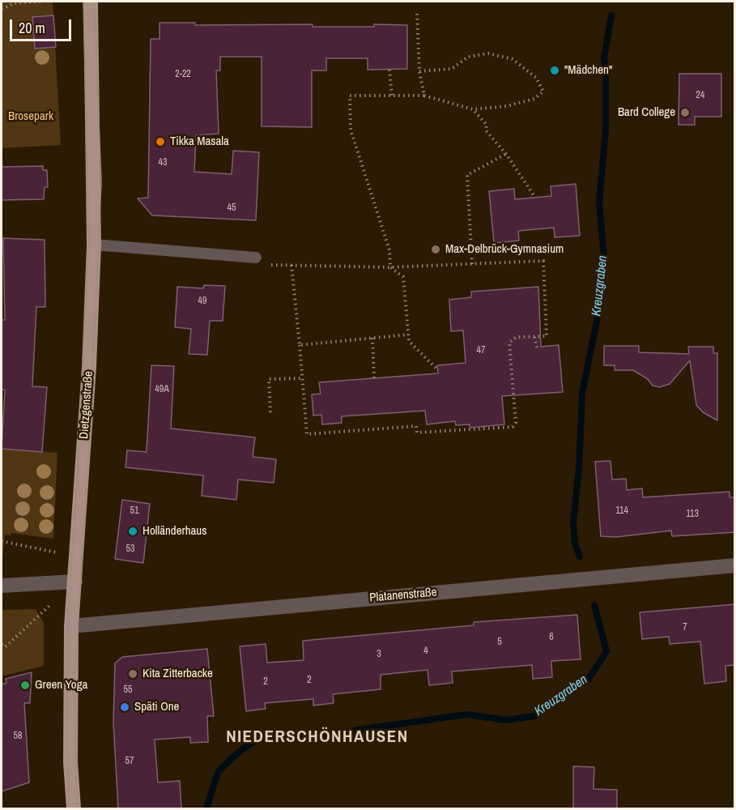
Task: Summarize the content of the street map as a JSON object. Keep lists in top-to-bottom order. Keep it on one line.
{"streets":{"main road":["Dietzgenstraße"],"street":["Platanenstraße"]},"crossings":[["Dietzgenstraße","Platanenstraße"]],"districts":["NIEDERSCHÖNHAUSEN"],"water":["Kreuzgraben"],"parks":["Brosepark"],"places":["\"Mädchen\"","Bard College","Tikka Masala","Max-Delbrück-Gymnasium","Holländerhaus","Kita Zitterbacke","Green Yoga","Späti One"],"house_numbers":["2-22","24","43","45","49","47","49A","51","114","113","53","7","6","5","4","3","2","2","55","58","57"],"scale_bar":"20 m"}
